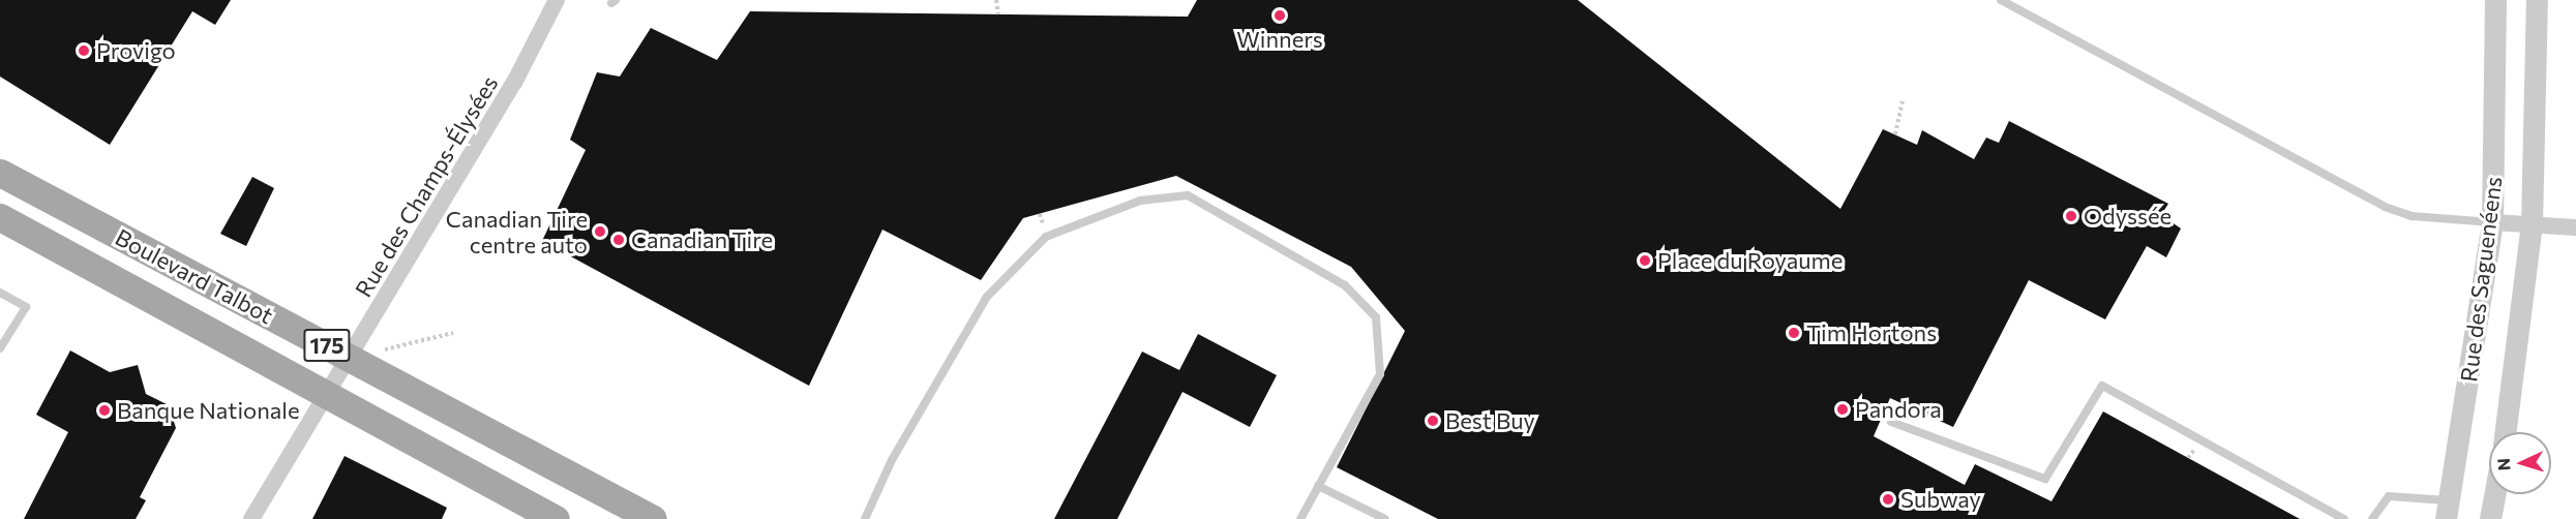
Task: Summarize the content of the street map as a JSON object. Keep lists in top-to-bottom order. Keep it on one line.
{"streets":{"main road":["Boulevard Talbot","175"],"street":["Rue des Champs-Élysées","Rue des Saguenéens"]},"crossings":[["Rue des Champs-Élysées","Boulevard Talbot"]],"places":["Winners","Provigo","Odyssée","Canadian Tire centre auto","Canadian Tire","Place du Royaume","Tim Hortons","Pandora","Banque Nationale","Best Buy","Subway"],"north":"left"}
